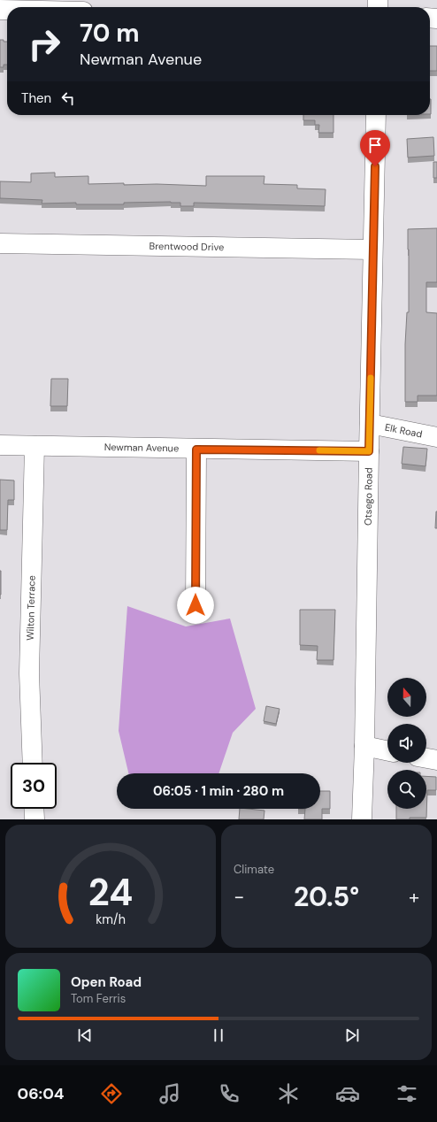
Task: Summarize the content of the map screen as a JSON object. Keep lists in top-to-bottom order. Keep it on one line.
{"streets":{"street":["Brentwood Drive","Elk Road","Newman Avenue","Otsego Road","Wilton Terrace"]},"crossings":[["Brentwood Drive","Otsego Road"],["Elk Road","Otsego Road"],["Newman Avenue","Otsego Road"],["Newman Avenue","Wilton Terrace"]],"north":"top","page":{"turn":["70 m","Newman Avenue"],"then":"Then","limit":"30","trip":"06:05 · 1 min · 280 m","tile":"Climate","heat":["−","20.5°","+"],"song":["Open Road","Tom Ferris"],"tabs":"06:04","gauge":["24","km/h"]}}
